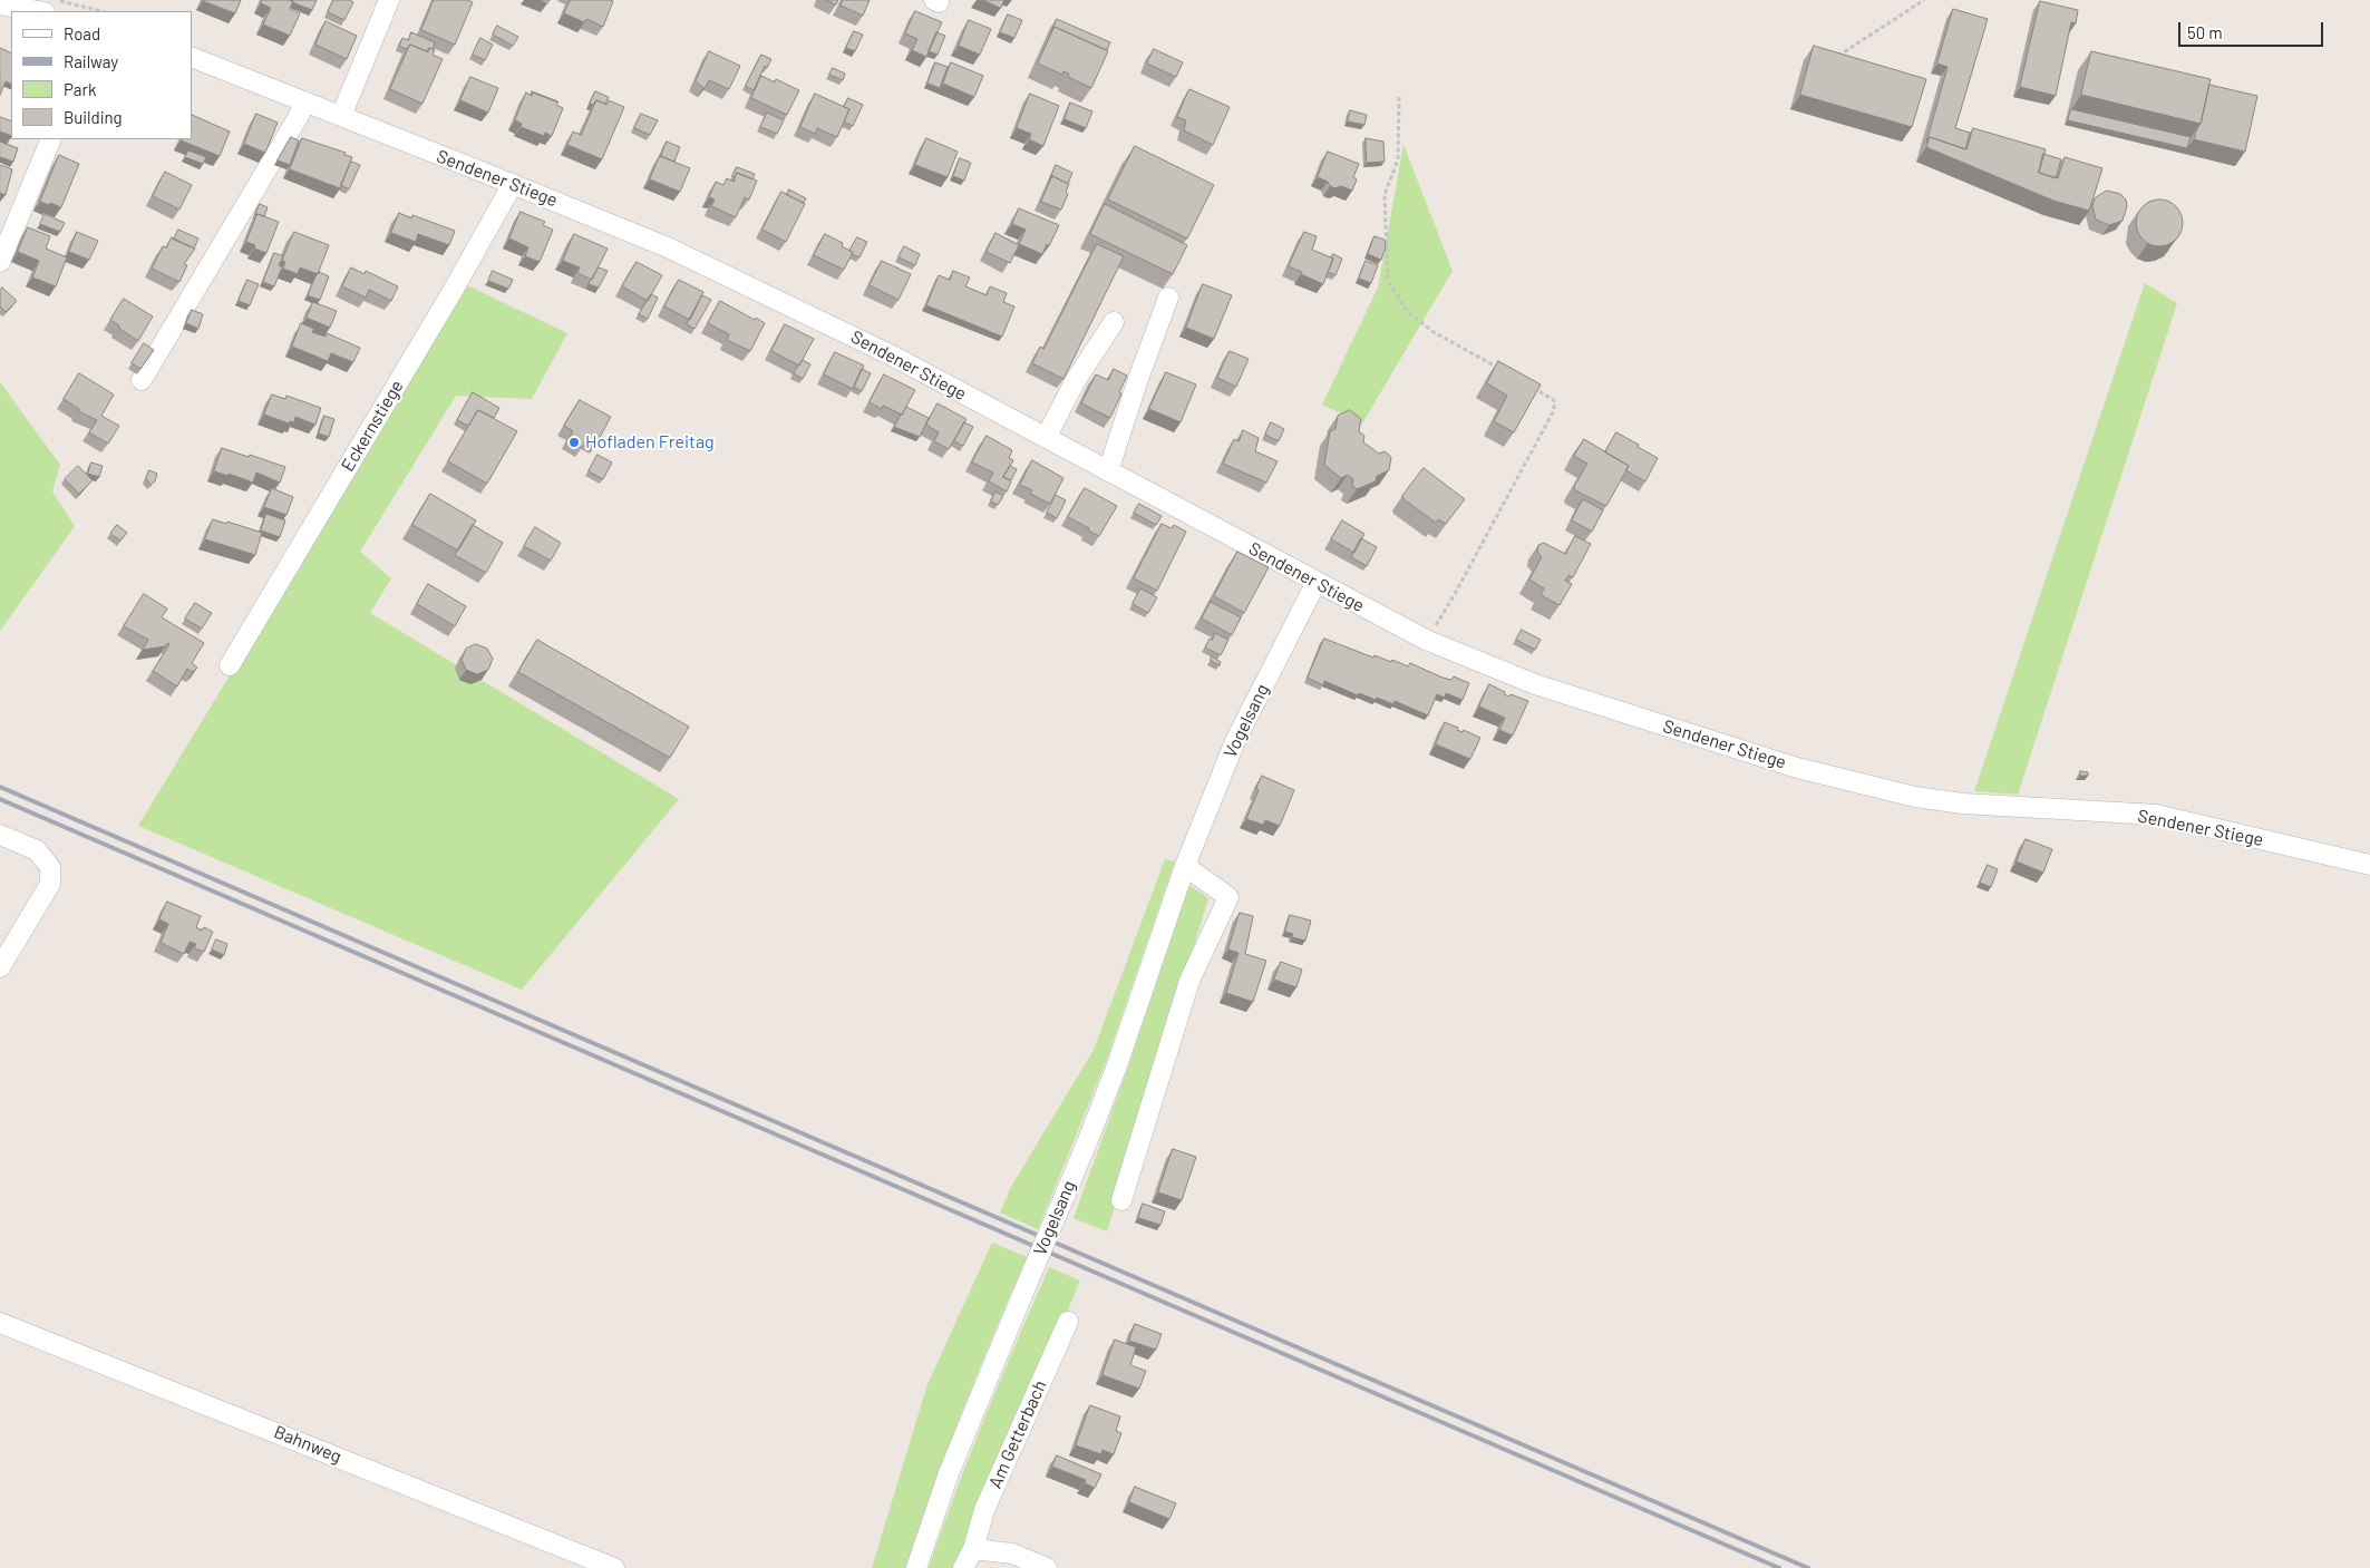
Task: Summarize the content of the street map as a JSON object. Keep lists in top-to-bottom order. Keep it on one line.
{"streets":{"street":["Sendener Stiege","Eckernstiege","Vogelsang","Am Getterbach","Bahnweg"]},"crossings":[["Sendener Stiege","Eckernstiege"],["Sendener Stiege","Vogelsang"]],"places":["Hofladen Freitag"],"legend":["Road","Railway","Park","Building"],"scale_bar":"50 m"}
